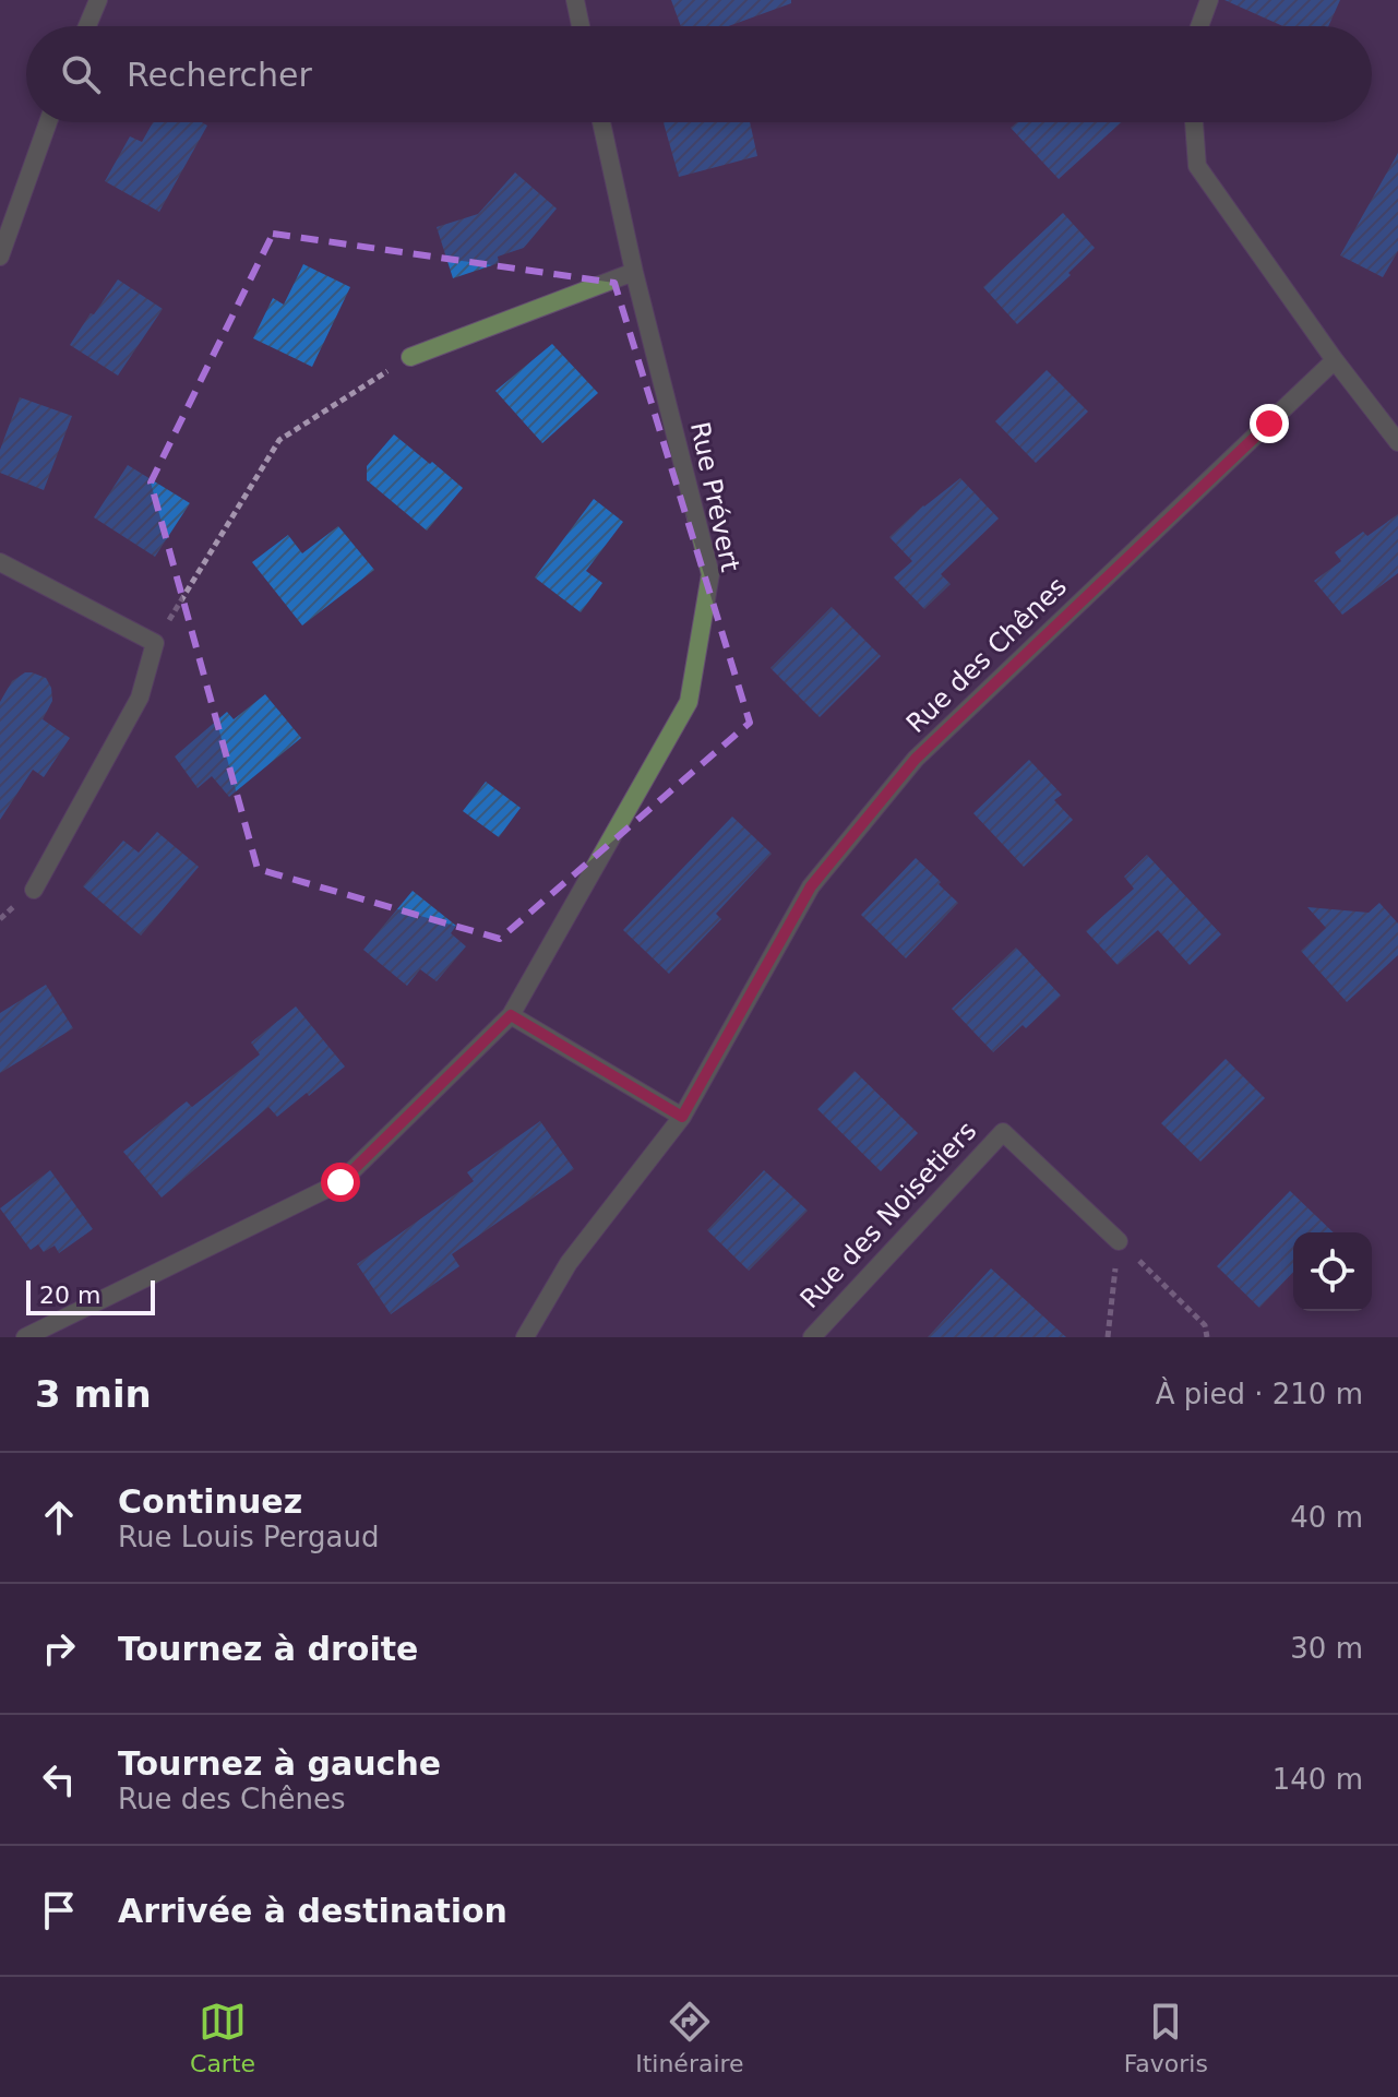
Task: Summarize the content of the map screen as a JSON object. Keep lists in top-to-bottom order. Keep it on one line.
{"streets":{"street":["Rue Prévert","Rue des Chênes","Rue des Noisetiers"]},"scale_bar":"20 m","page":{"search":"Rechercher","scale":"20 m","heading":["3 min","À pied · 210 m"],"list":[["Continuez","Rue Louis Pergaud","40 m"],["Tournez à droite","30 m"],["Tournez à gauche","Rue des Chênes","140 m"],"Arrivée à destination"],"nav":["Carte","Itinéraire","Favoris"]}}
